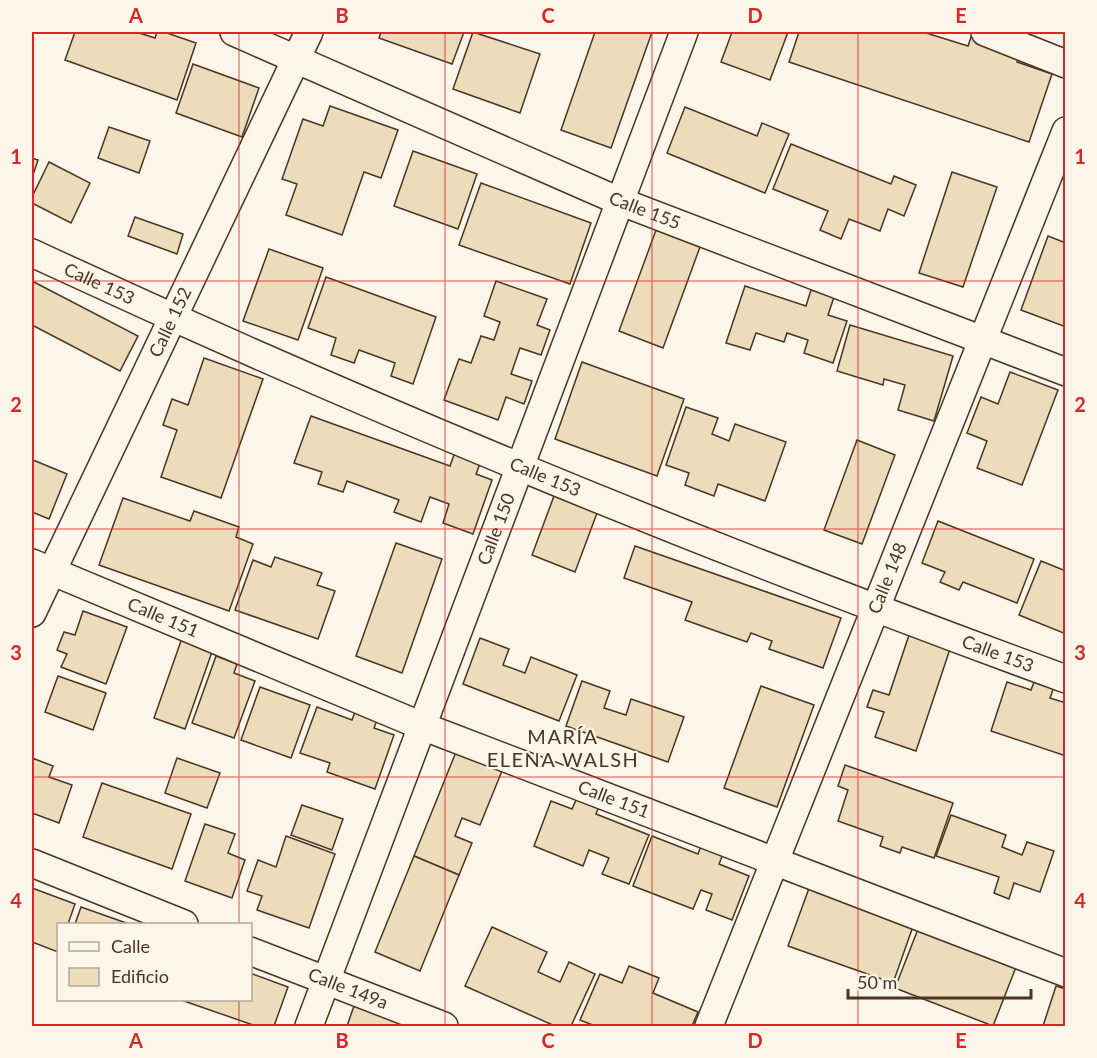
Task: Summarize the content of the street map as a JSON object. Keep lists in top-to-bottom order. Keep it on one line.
{"streets":{"street":["Calle 155","Calle 153","Calle 152","Calle 150","Calle 148","Calle 151","Calle 149a"]},"crossings":[["Calle 155","Calle 152"],["Calle 155","Calle 150"],["Calle 155","Calle 148"],["Calle 153","Calle 152"],["Calle 153","Calle 150"],["Calle 153","Calle 148"],["Calle 152","Calle 151"],["Calle 150","Calle 151"],["Calle 150","Calle 149a"],["Calle 148","Calle 151"]],"districts":["MARÍA ELENA WALSH"],"legend":["Calle","Edificio"],"scale_bar":"50 m","grid":{"columns":["A","B","C","D","E"],"rows":["1","2","3","4"]}}
